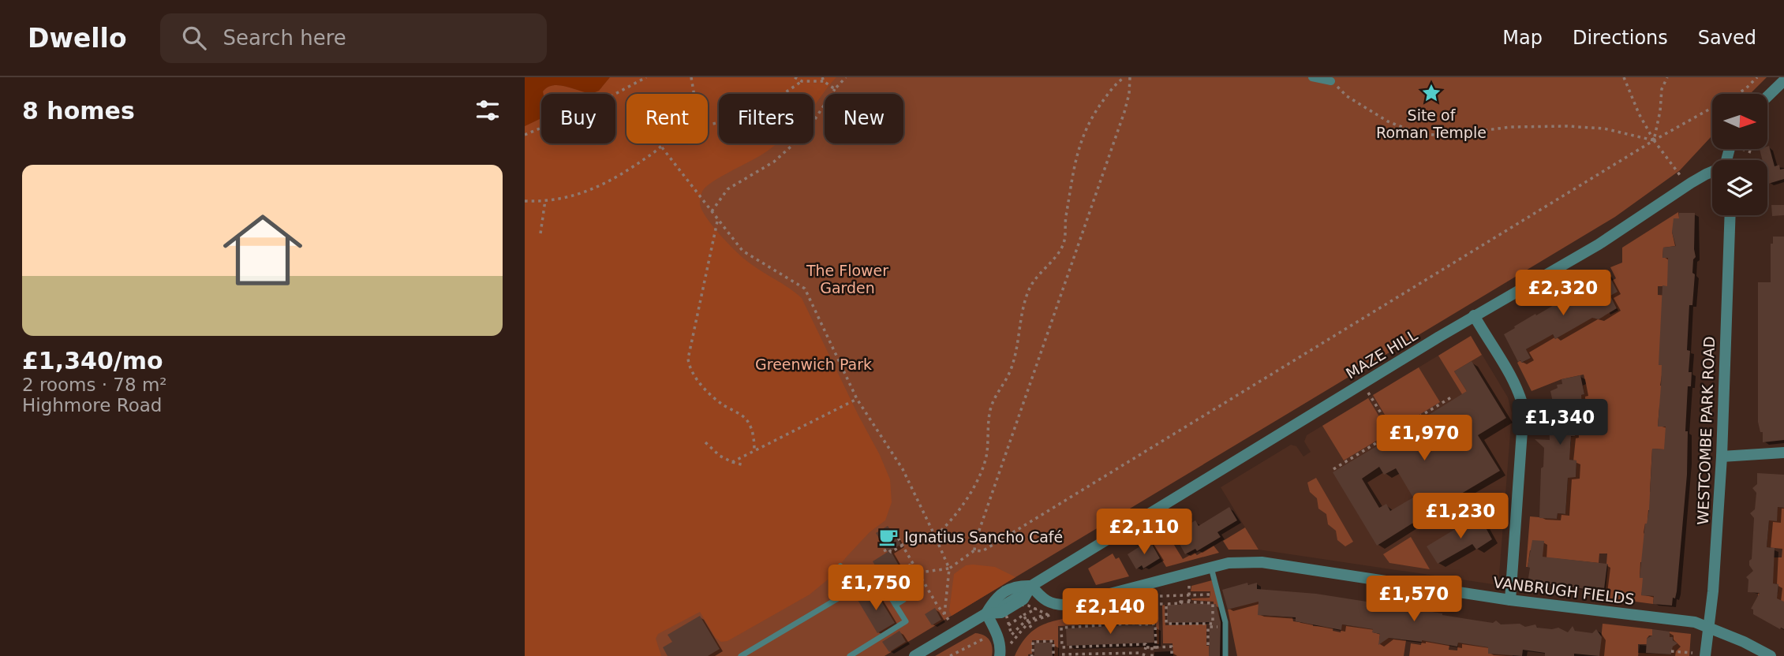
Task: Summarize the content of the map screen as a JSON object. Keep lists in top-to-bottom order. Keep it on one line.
{"streets":{"street":["MAZE HILL","WESTCOMBE PARK ROAD","VANBRUGH FIELDS"]},"crossings":[["WESTCOMBE PARK ROAD","VANBRUGH FIELDS"]],"parks":["The Flower Garden","Greenwich Park"],"places":{"place":["Site of Roman Temple"],"cafe":["Ignatius Sancho Café"]},"north":"right","page":{"header":"Dwello","search":"Search here","nav":["Map","Directions","Saved"],"heading":"8 homes","chip":["Buy","Rent","Filters","New"],"list":[{"name":"£1,340/mo","note":"2 rooms · 78 m² · Highmore Road"}],"price":["£2,320","£1,340","£1,970","£1,230","£2,110","£1,750","£1,570","£2,140"]}}
